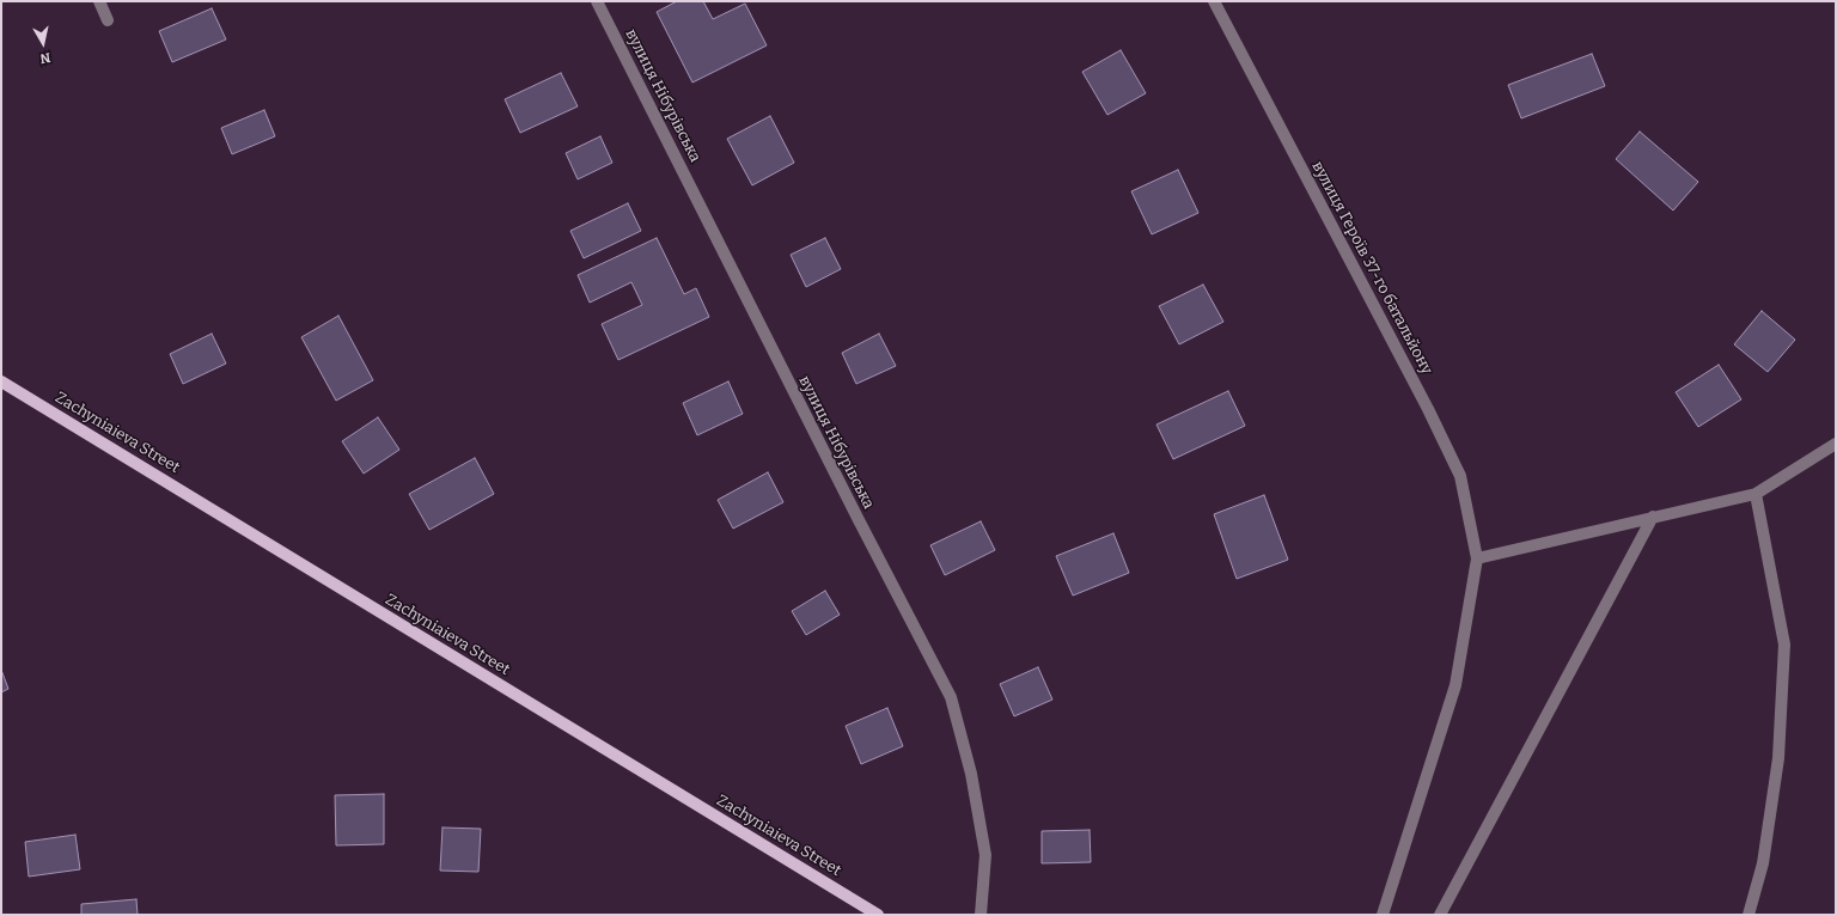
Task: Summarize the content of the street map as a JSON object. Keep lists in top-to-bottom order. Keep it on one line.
{"streets":{"main road":["Zachyniaieva Street"],"street":["вулиця Нібурівська","вулиця Героїв 37-го батальйону"]},"north":"bottom"}
